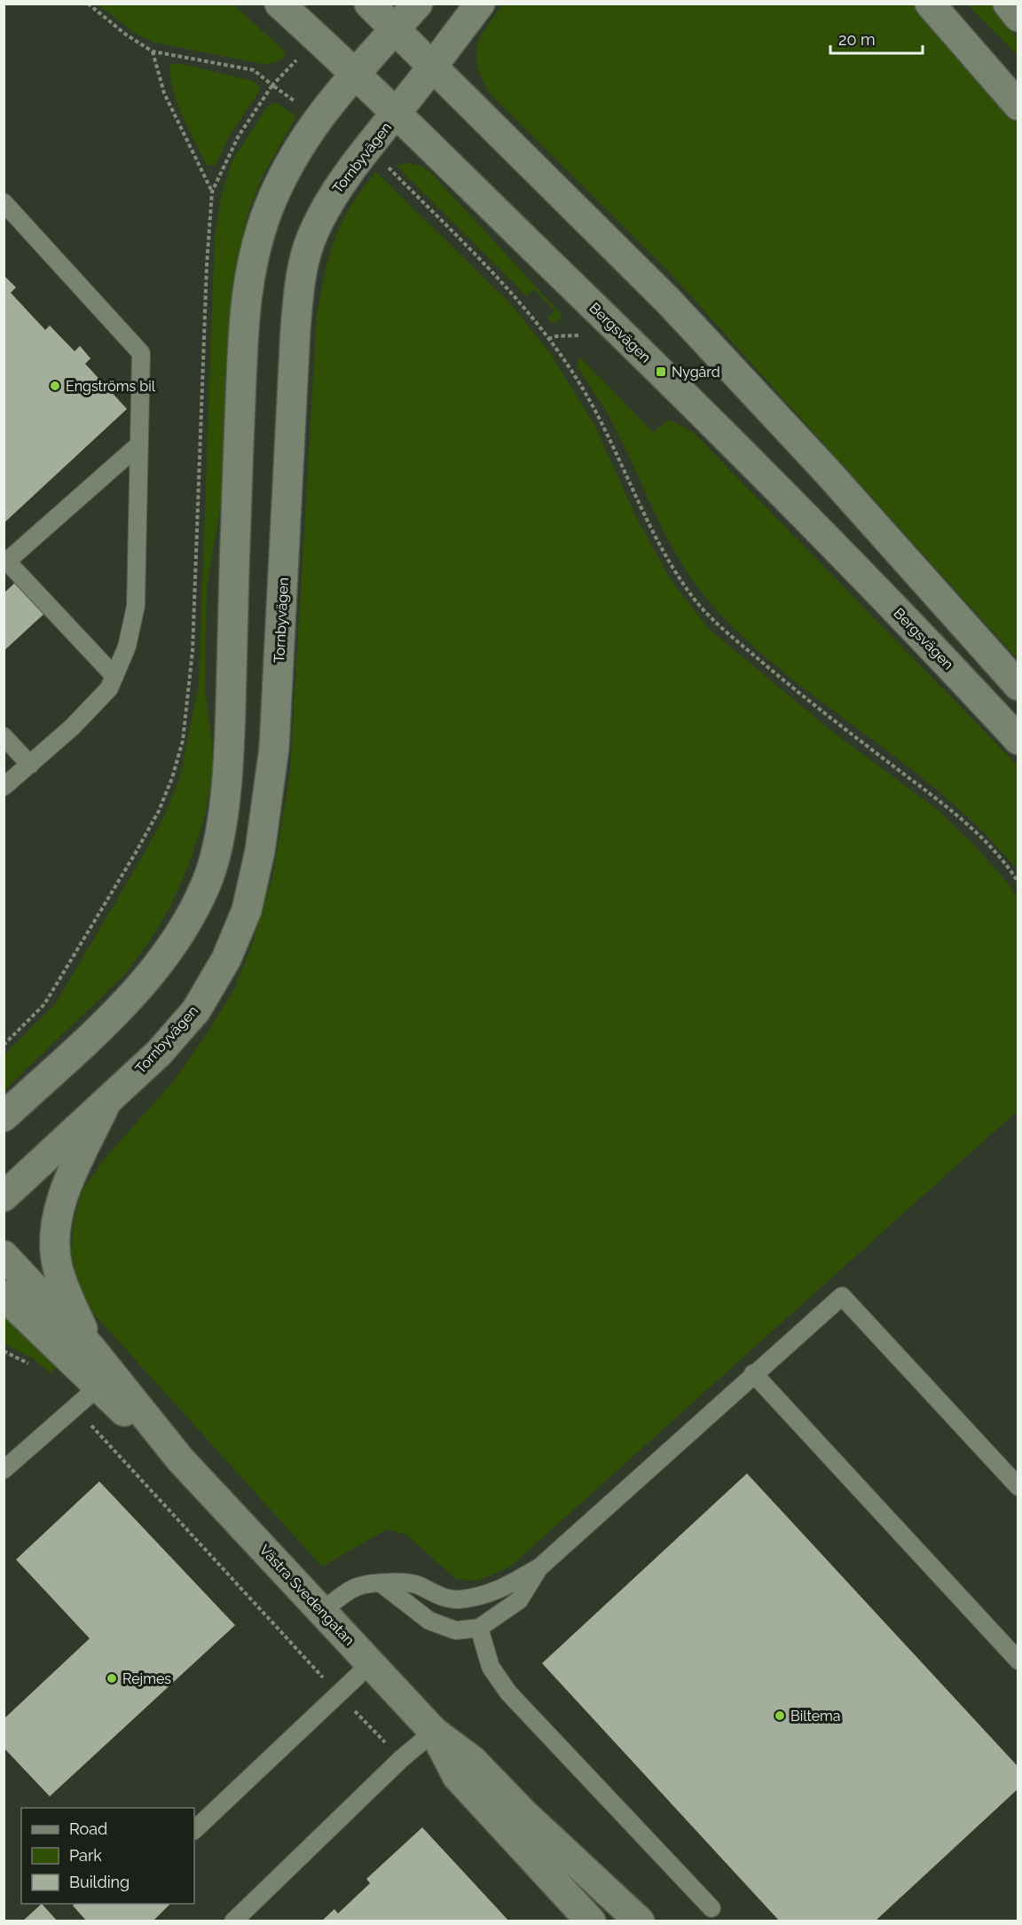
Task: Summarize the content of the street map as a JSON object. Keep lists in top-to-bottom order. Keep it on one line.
{"streets":{"main road":["Tornbyvägen","Bergsvägen","Västra Svedengatan"]},"crossings":[["Tornbyvägen","Bergsvägen"]],"places":{"transit":["Nygård"],"other":["Engströms bil","Rejmes","Biltema"]},"legend":["Road","Park","Building"],"scale_bar":"20 m"}
